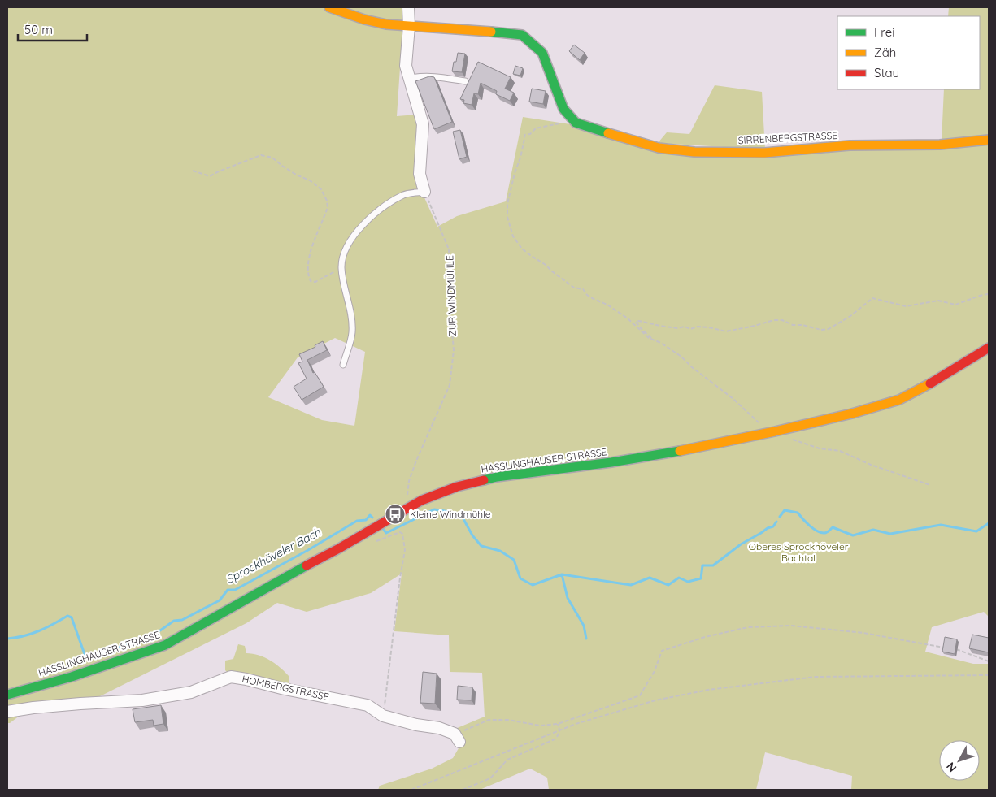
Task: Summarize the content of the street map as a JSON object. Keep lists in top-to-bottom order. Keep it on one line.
{"streets":{"main road":["SIRRENBERGSTRASSE","HASSLINGHAUSER STRASSE"],"street":["HOMBERGSTRASSE"],"path":["ZUR WINDMÜHLE"]},"water":["Sprockhöveler Bach"],"parks":["Oberes Sprockhöveler Bachtal"],"places":{"bus stop":["Kleine Windmühle"]},"legend":["Frei","Zäh","Stau"],"scale_bar":"50 m","north":"bottom left"}
